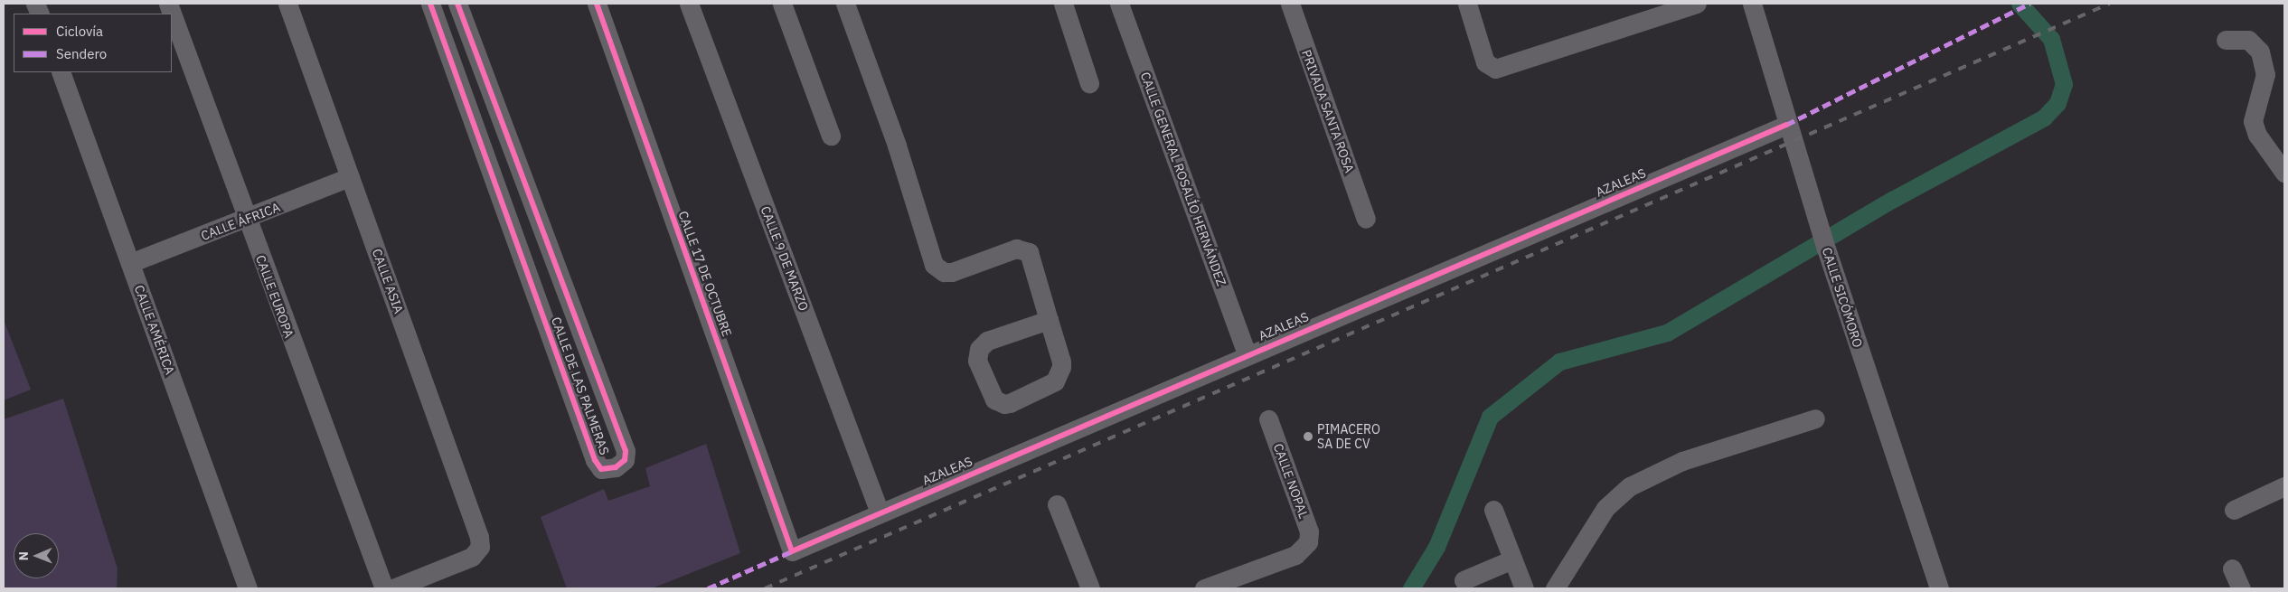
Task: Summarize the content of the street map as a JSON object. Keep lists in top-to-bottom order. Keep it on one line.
{"streets":{"street":["PRIVADA SANTA ROSA","CALLE GENERAL ROSALÍO HERNÁNDEZ","AZALEAS","CALLE ÁFRICA","CALLE 9 DE MARZO","CALLE 17 DE OCTUBRE","CALLE ASIA","CALLE EUROPA","CALLE SICÓMORO","CALLE AMÉRICA","CALLE DE LAS PALMERAS","CALLE NOPAL"]},"crossings":[["CALLE GENERAL ROSALÍO HERNÁNDEZ","AZALEAS"],["AZALEAS","CALLE 9 DE MARZO"],["AZALEAS","CALLE 17 DE OCTUBRE"],["AZALEAS","CALLE SICÓMORO"],["CALLE ÁFRICA","CALLE ASIA"],["CALLE ÁFRICA","CALLE EUROPA"],["CALLE ÁFRICA","CALLE AMÉRICA"]],"places":["PIMACERO SA DE CV"],"legend":["Ciclovía","Sendero"],"north":"left"}
